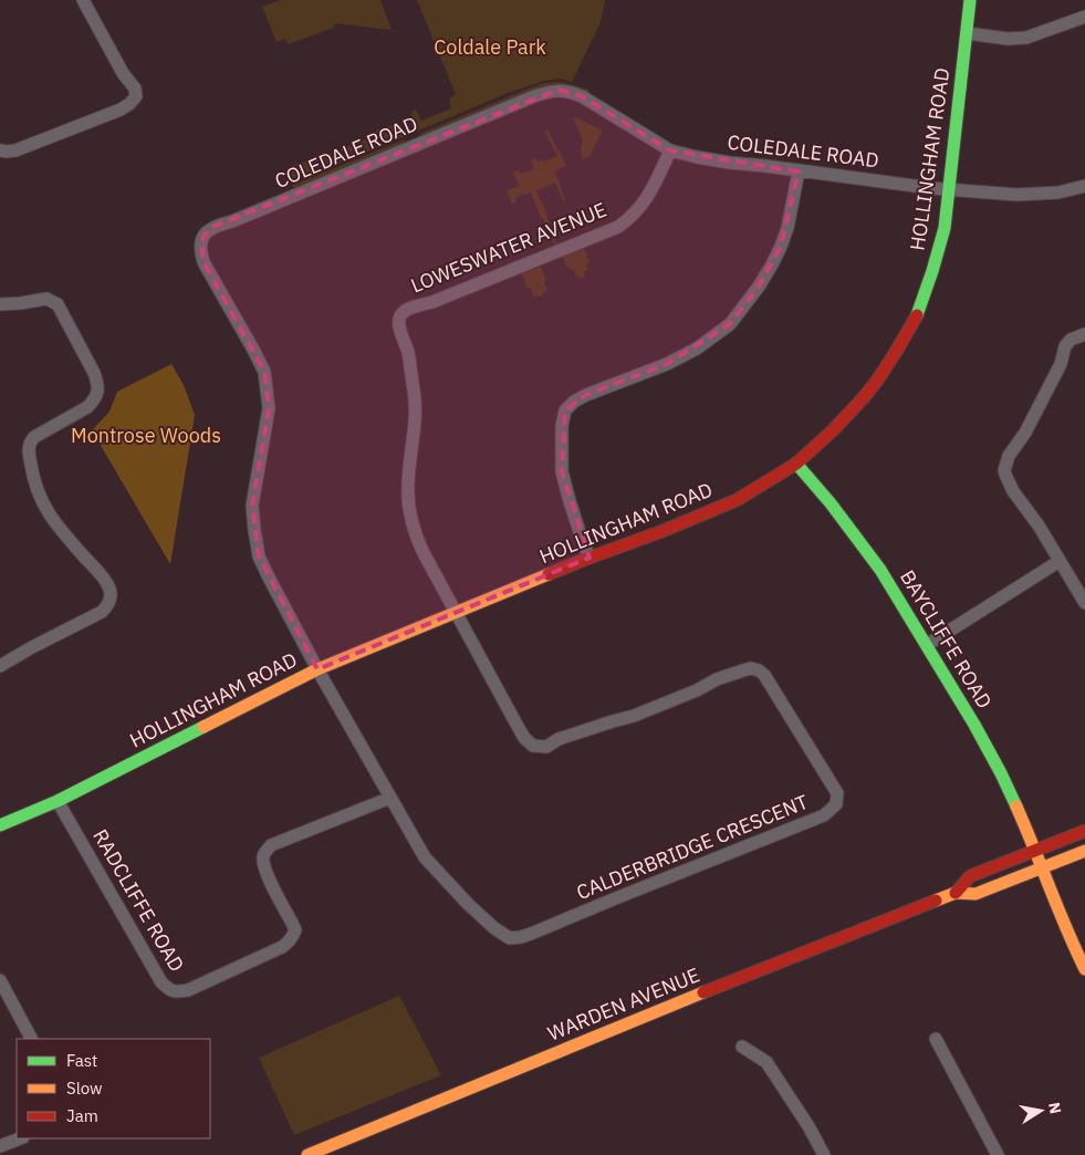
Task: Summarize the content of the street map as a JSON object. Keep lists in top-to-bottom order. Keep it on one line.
{"streets":{"street":["COLEDALE ROAD","HOLLINGHAM ROAD","LOWESWATER AVENUE","BAYCLIFFE ROAD","CALDERBRIDGE CRESCENT","RADCLIFFE ROAD","WARDEN AVENUE"]},"crossings":[["COLEDALE ROAD","HOLLINGHAM ROAD"],["COLEDALE ROAD","LOWESWATER AVENUE"],["COLEDALE ROAD","CALDERBRIDGE CRESCENT"],["HOLLINGHAM ROAD","LOWESWATER AVENUE"],["HOLLINGHAM ROAD","BAYCLIFFE ROAD"],["HOLLINGHAM ROAD","CALDERBRIDGE CRESCENT"],["HOLLINGHAM ROAD","RADCLIFFE ROAD"],["LOWESWATER AVENUE","CALDERBRIDGE CRESCENT"],["BAYCLIFFE ROAD","WARDEN AVENUE"],["CALDERBRIDGE CRESCENT","RADCLIFFE ROAD"]],"parks":["Coldale Park","Montrose Woods"],"legend":["Fast","Slow","Jam"],"north":"right"}
